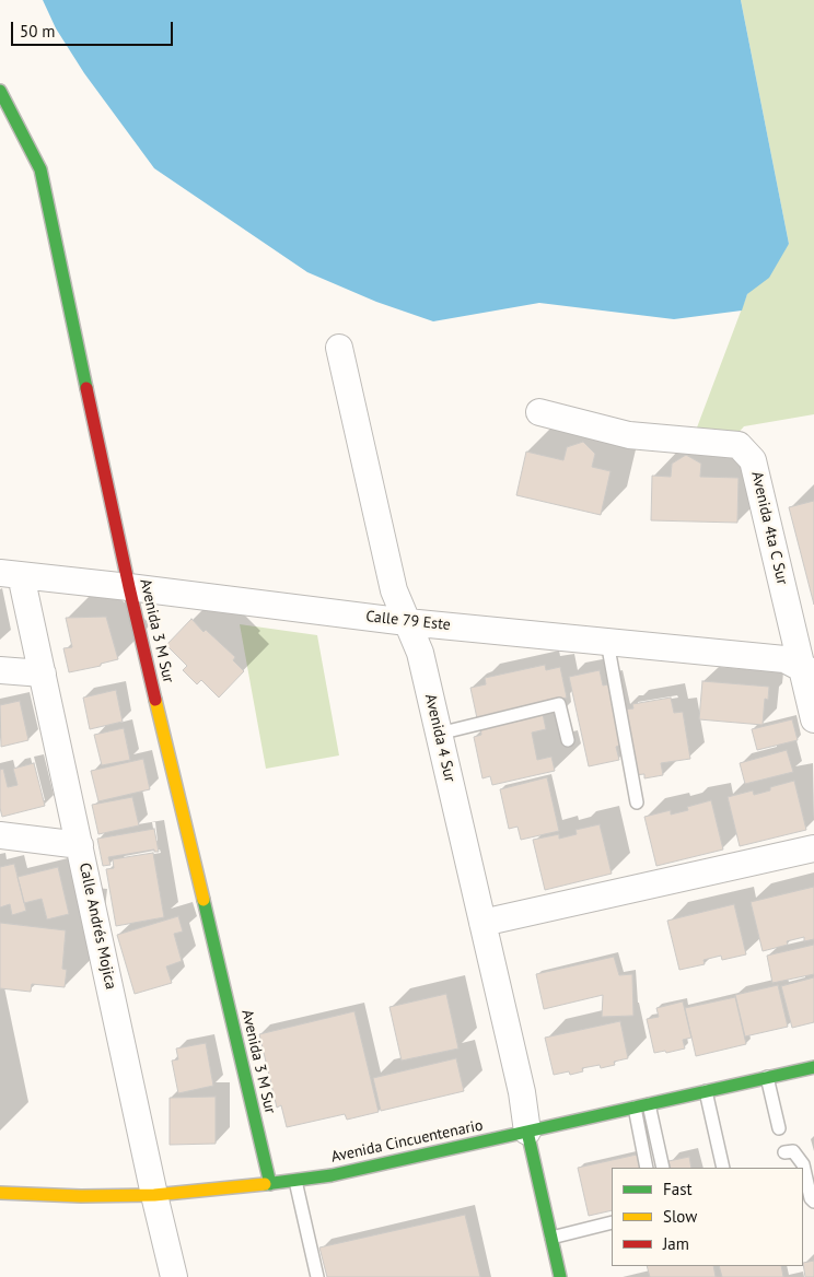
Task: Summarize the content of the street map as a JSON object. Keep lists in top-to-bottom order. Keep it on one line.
{"streets":{"street":["Avenida 4ta C Sur","Calle 79 Este","Avenida 3 M Sur","Avenida 4 Sur","Calle Andrés Mojica","Avenida Cincuentenario"]},"crossings":[["Avenida 4ta C Sur","Calle 79 Este"],["Calle 79 Este","Avenida 3 M Sur"],["Calle 79 Este","Avenida 4 Sur"],["Calle 79 Este","Calle Andrés Mojica"],["Avenida 3 M Sur","Avenida Cincuentenario"],["Avenida 4 Sur","Avenida Cincuentenario"],["Calle Andrés Mojica","Avenida Cincuentenario"]],"legend":["Fast","Slow","Jam"],"scale_bar":"50 m"}
